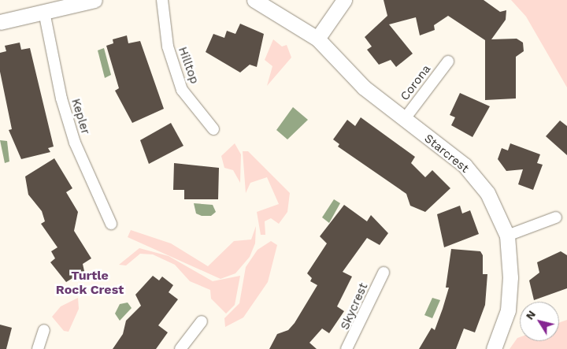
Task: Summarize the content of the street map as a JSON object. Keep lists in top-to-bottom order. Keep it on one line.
{"streets":{"street":["Hilltop","Corona","Kepler","Starcrest","Skycrest"]},"crossings":[["Corona","Starcrest"]],"districts":["Turtle Rock Crest"],"north":"top left"}
